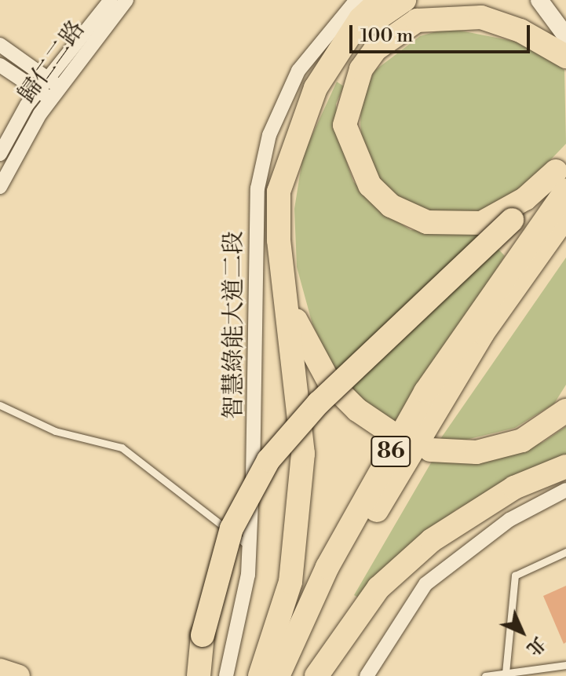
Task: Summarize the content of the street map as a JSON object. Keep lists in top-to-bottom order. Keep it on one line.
{"streets":{"highway":["86"],"street":["歸仁二路","智慧綠能大道二段"]},"scale_bar":"100 m","north":"bottom right"}
